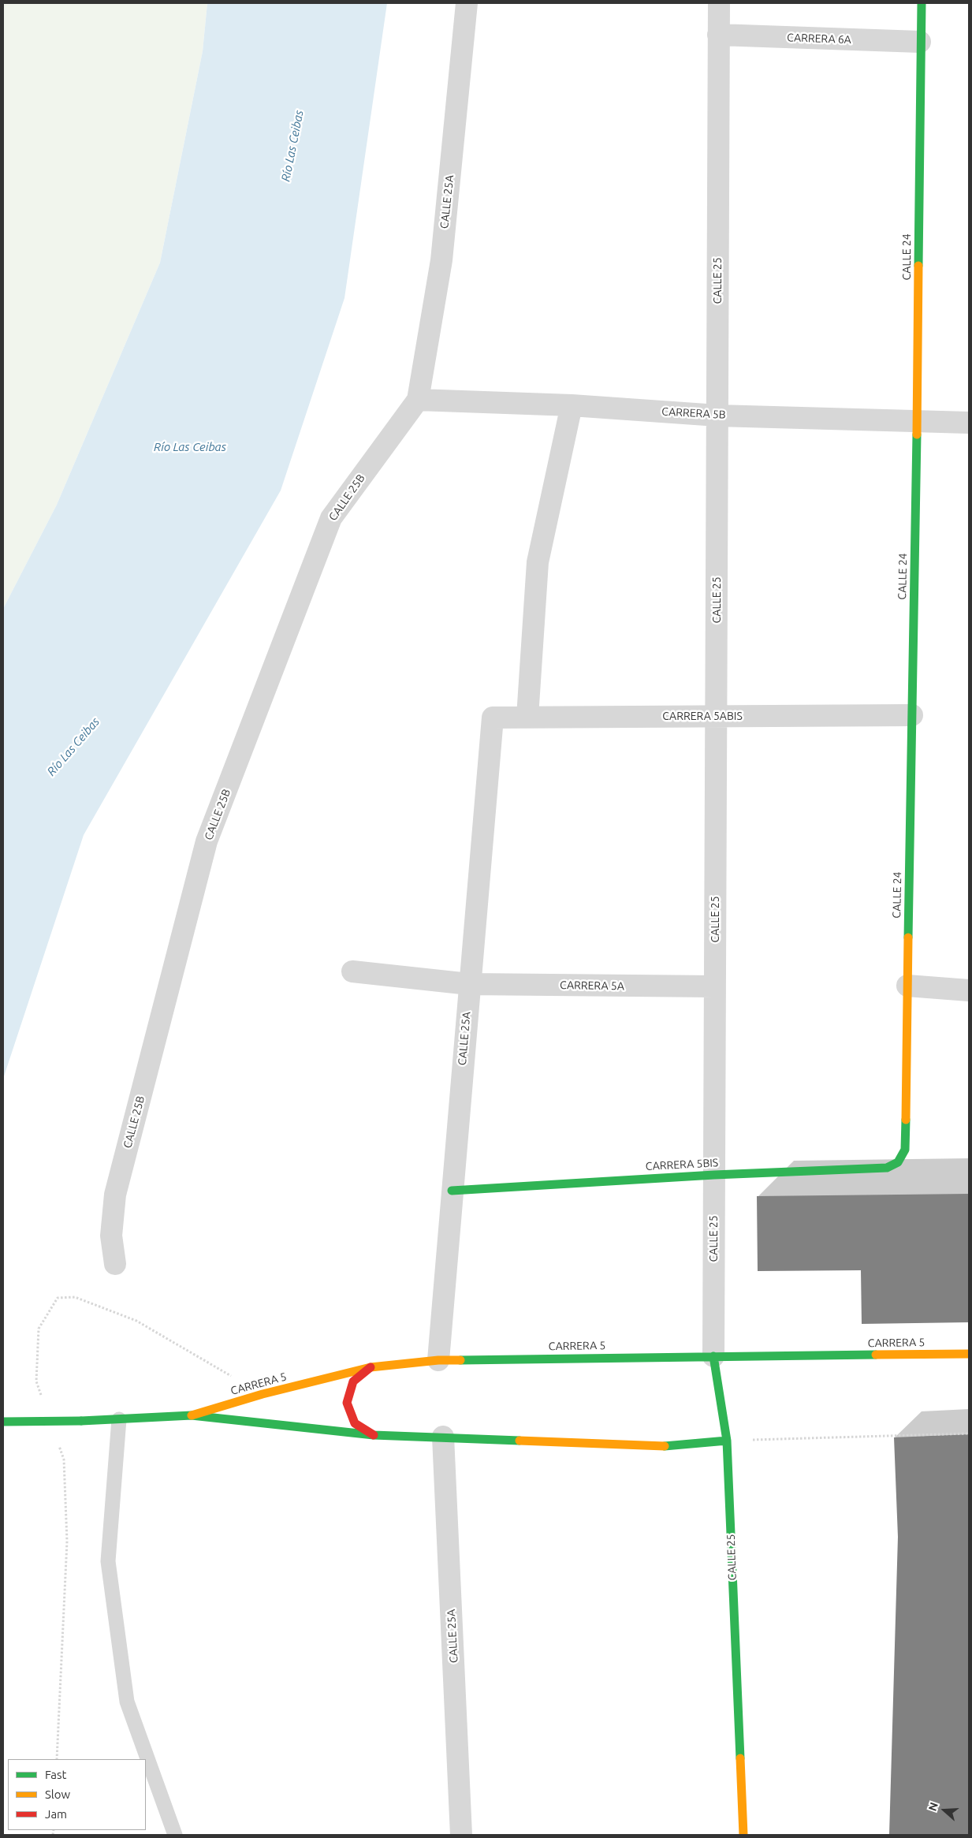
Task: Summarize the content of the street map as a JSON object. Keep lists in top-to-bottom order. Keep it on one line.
{"streets":{"street":["CARRERA 6A","CALLE 25A","CALLE 24","CALLE 25","CARRERA 5B","CALLE 25B","CARRERA 5ABIS","CARRERA 5A","CARRERA 5BIS","CARRERA 5"]},"crossings":[["CARRERA 6A","CALLE 24"],["CARRERA 6A","CALLE 25"],["CALLE 25A","CARRERA 5B"],["CALLE 25A","CALLE 25B"],["CALLE 25A","CARRERA 5ABIS"],["CALLE 25A","CARRERA 5A"],["CALLE 25A","CARRERA 5BIS"],["CALLE 25A","CARRERA 5"],["CALLE 24","CARRERA 5B"],["CALLE 24","CARRERA 5ABIS"],["CALLE 24","CARRERA 5BIS"],["CALLE 25","CARRERA 5B"],["CALLE 25","CARRERA 5ABIS"],["CALLE 25","CARRERA 5A"],["CALLE 25","CARRERA 5BIS"],["CALLE 25","CARRERA 5"],["CARRERA 5B","CALLE 25B"]],"water":["Río Las Ceibas"],"legend":["Fast","Slow","Jam"],"north":"left"}
